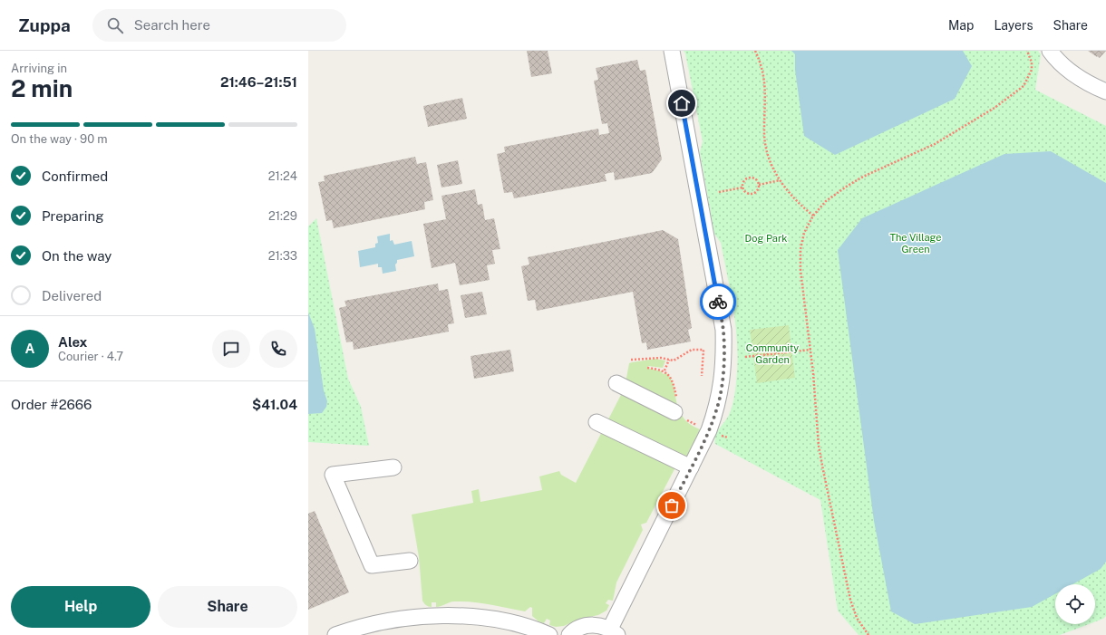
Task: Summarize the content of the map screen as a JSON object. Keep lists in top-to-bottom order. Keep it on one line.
{"parks":["The Village Green","Dog Park","Community Garden"],"page":{"header":"Zuppa","search":"Search here","nav":["Map","Layers","Share"],"heading":["2 min","Arriving in","21:46–21:51"],"panel":["Alex","Courier · 4.7","Order #2666","$41.04"],"bar":"On the way · 90 m","list":[["Confirmed","21:24"],["Preparing","21:29"],["On the way","21:33"],"Delivered"],"round":"A","buttons":["Help","Share"]}}
